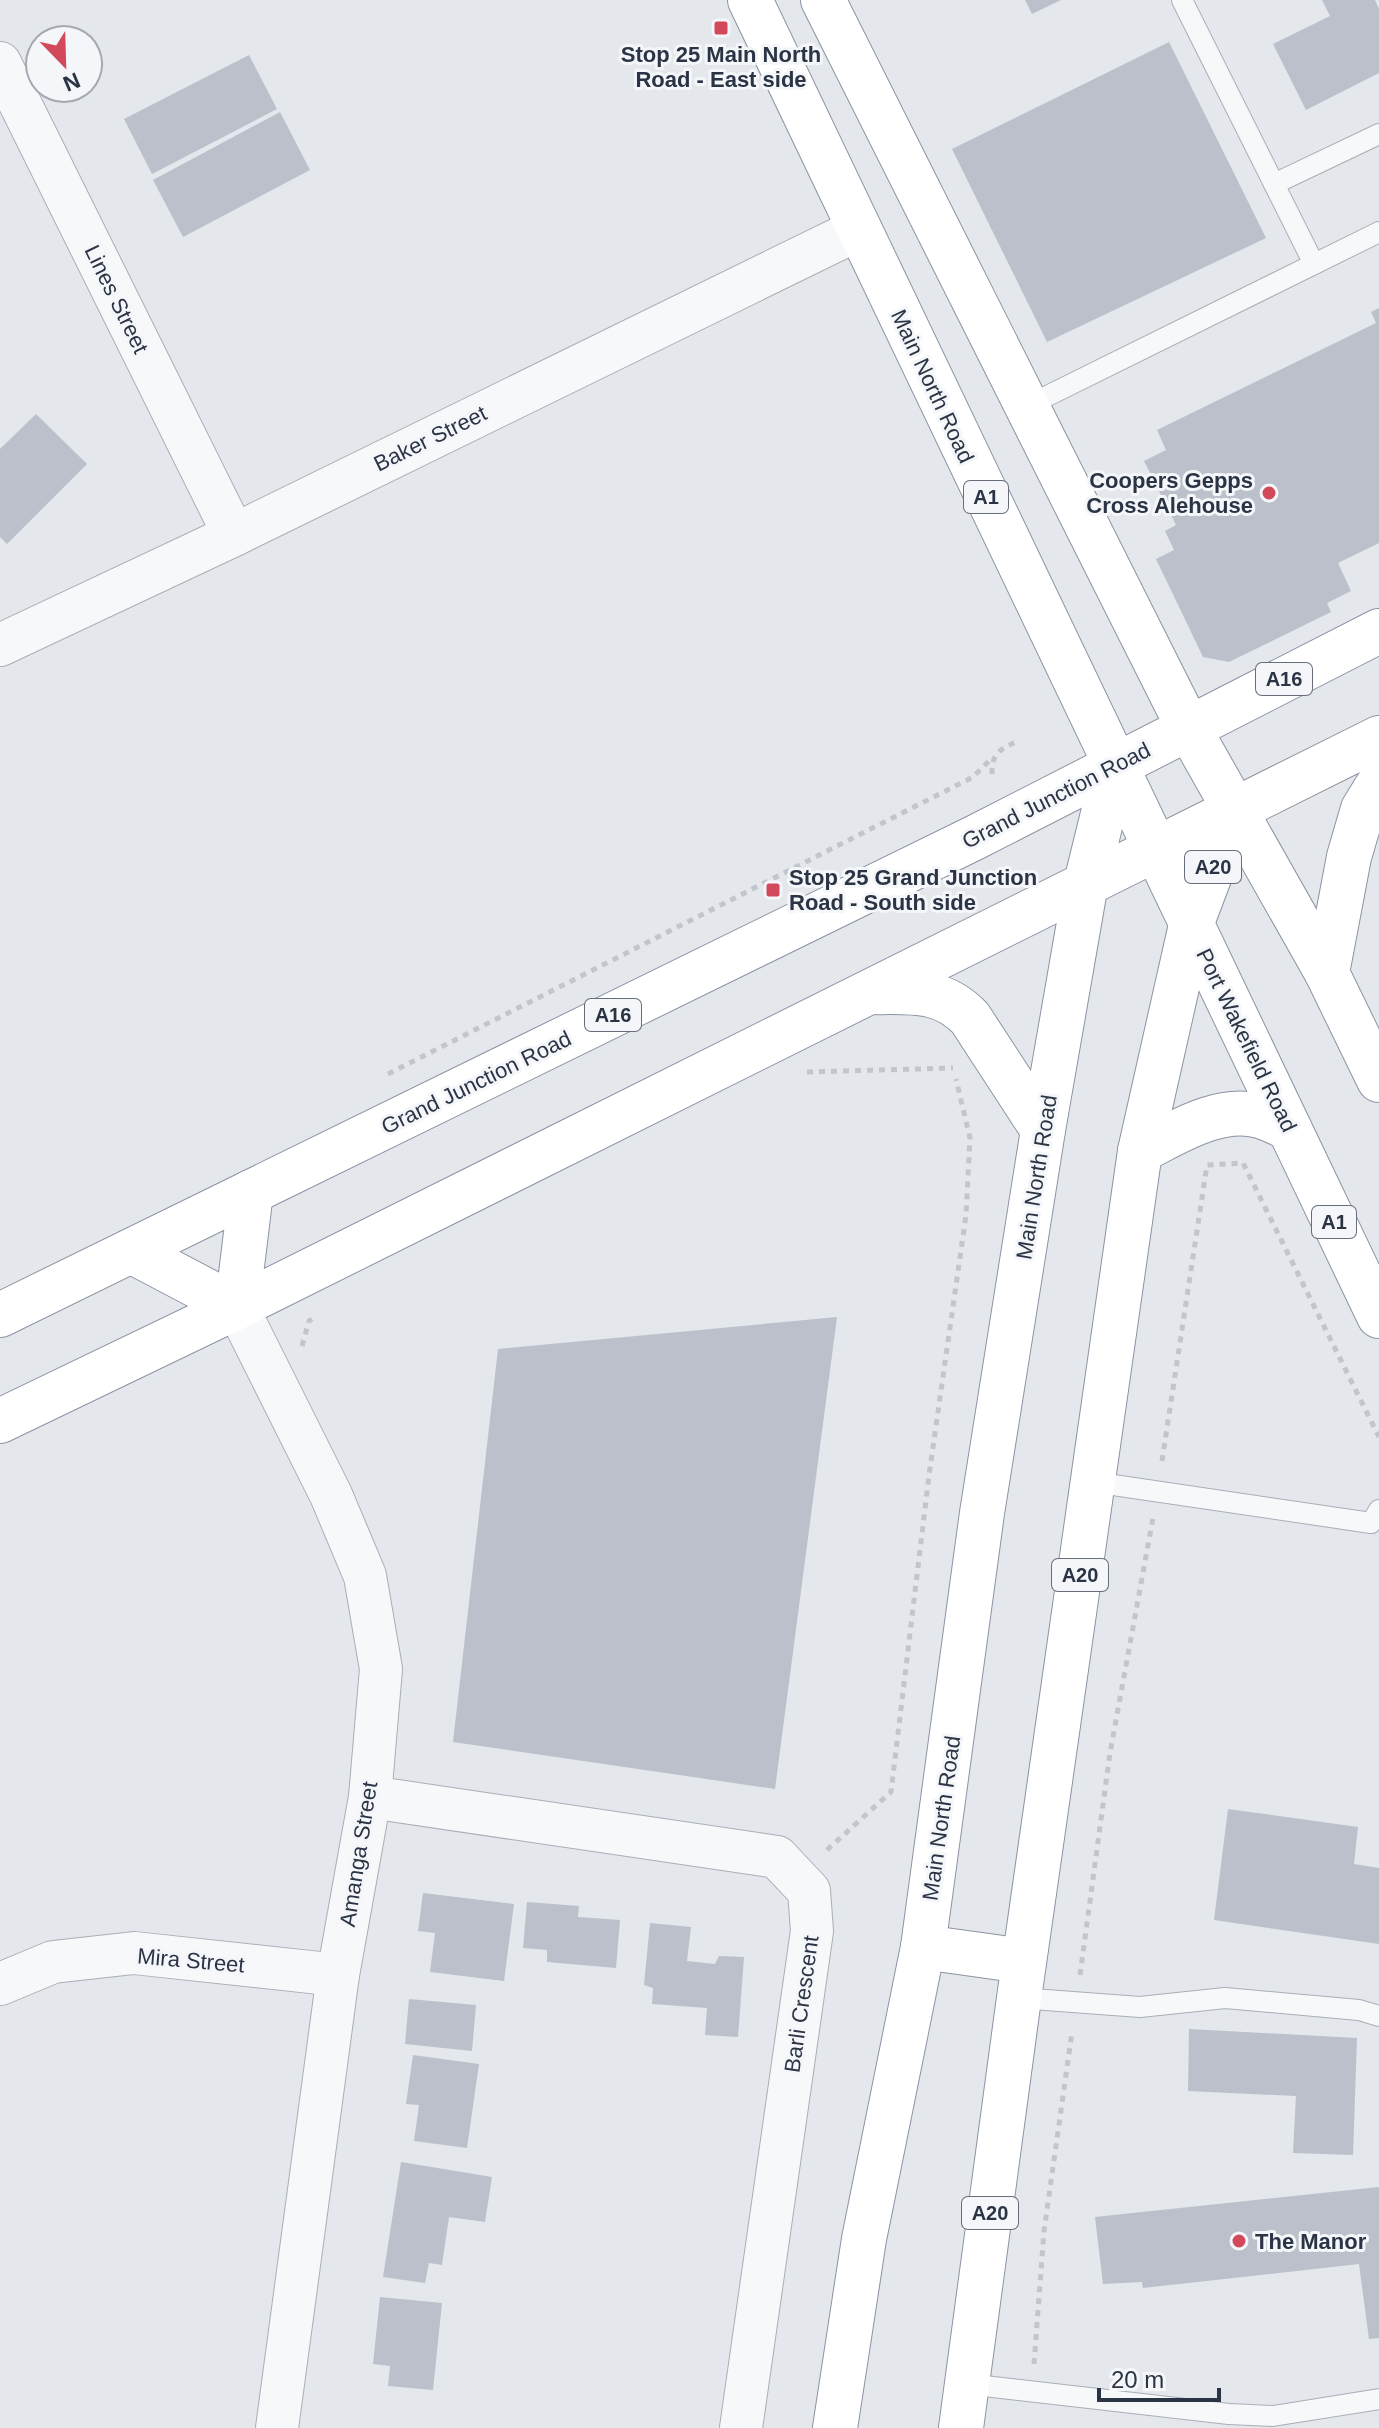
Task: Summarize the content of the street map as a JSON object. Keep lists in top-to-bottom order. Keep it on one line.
{"streets":{"highway":["Main North Road","A1","A16","Grand Junction Road","A20","Port Wakefield Road"],"street":["Lines Street","Baker Street","Amanga Street","Mira Street","Barli Crescent"]},"crossings":[["Lines Street","Baker Street"],["Main North Road","Baker Street"],["Main North Road","Grand Junction Road"],["Main North Road","Port Wakefield Road"],["Grand Junction Road","Port Wakefield Road"],["A20","Port Wakefield Road"],["Amanga Street","Mira Street"]],"places":{"transit":["Stop 25 Main North Road - East side","Stop 25 Grand Junction Road - South side"],"other":["Coopers Gepps Cross Alehouse","The Manor"]},"scale_bar":"20 m","north":"bottom right"}
